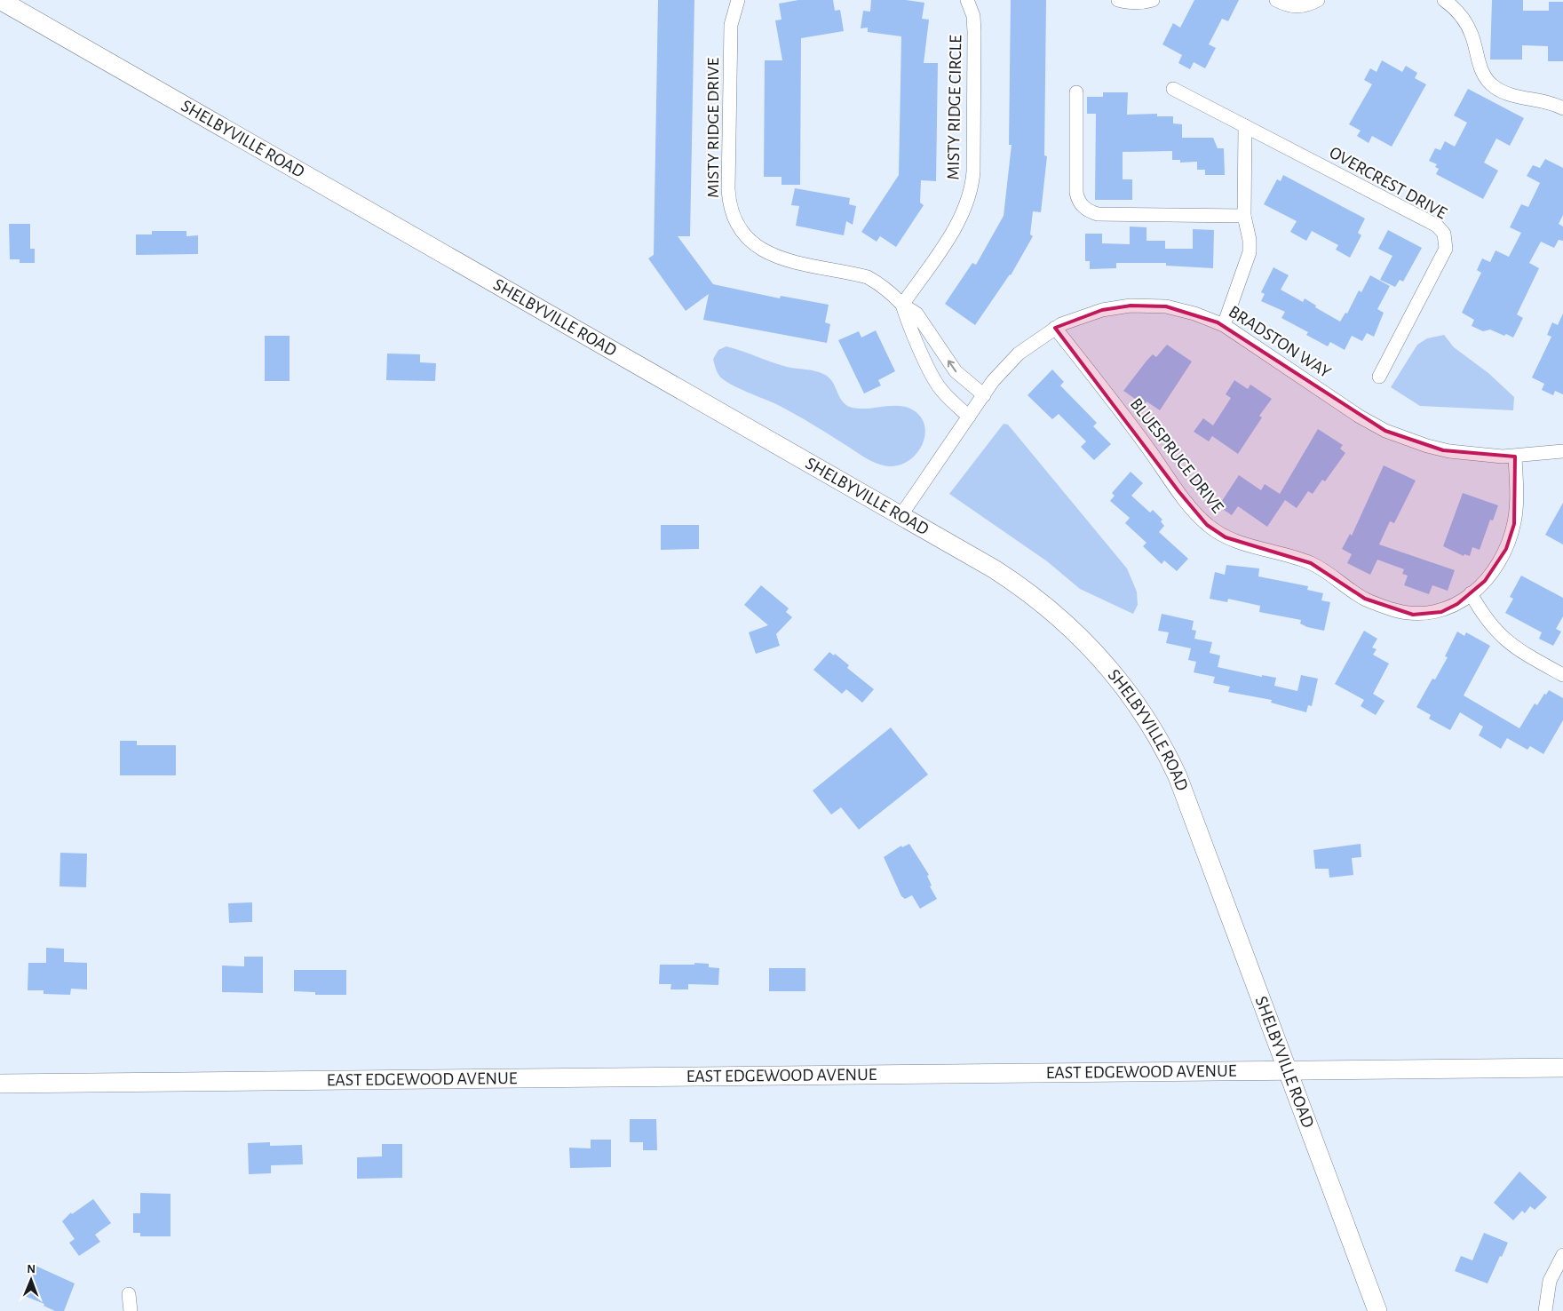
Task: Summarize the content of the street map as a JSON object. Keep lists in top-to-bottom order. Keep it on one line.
{"streets":{"main road":["SHELBYVILLE ROAD","EAST EDGEWOOD AVENUE"],"street":["MISTY RIDGE CIRCLE","MISTY RIDGE DRIVE","OVERCREST DRIVE","BRADSTON WAY","BLUESPRUCE DRIVE"]},"crossings":[["MISTY RIDGE CIRCLE","MISTY RIDGE DRIVE"],["MISTY RIDGE DRIVE","BRADSTON WAY"],["SHELBYVILLE ROAD","BRADSTON WAY"],["SHELBYVILLE ROAD","EAST EDGEWOOD AVENUE"],["BRADSTON WAY","BLUESPRUCE DRIVE"]],"north":"top"}
